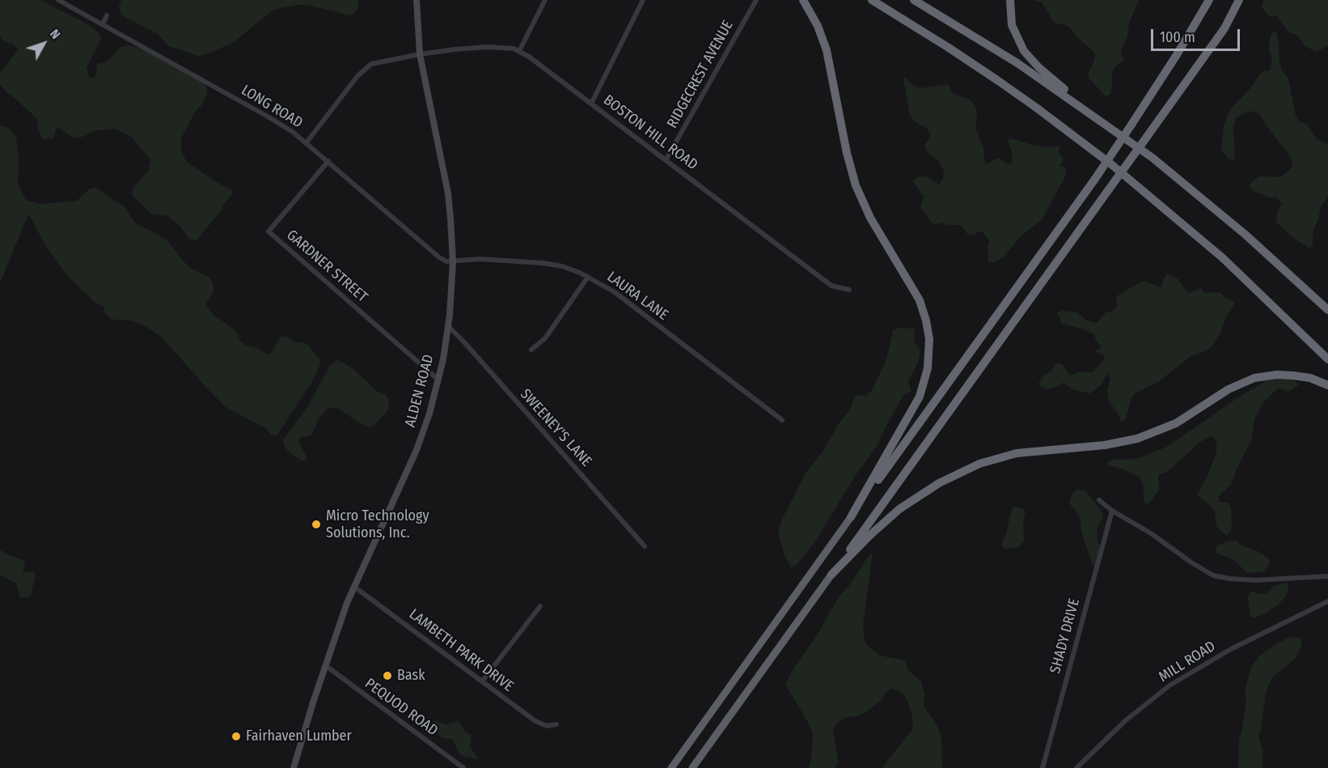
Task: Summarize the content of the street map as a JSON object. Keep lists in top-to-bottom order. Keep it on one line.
{"streets":{"main road":["ALDEN ROAD"],"street":["RIDGECREST AVENUE","LONG ROAD","BOSTON HILL ROAD","GARDNER STREET","LAURA LANE","SWEENEY'S LANE","SHADY DRIVE","LAMBETH PARK DRIVE","MILL ROAD","PEQUOD ROAD"]},"crossings":[["RIDGECREST AVENUE","BOSTON HILL ROAD"],["LONG ROAD","BOSTON HILL ROAD"],["LONG ROAD","GARDNER STREET"],["LONG ROAD","LAURA LANE"],["LONG ROAD","ALDEN ROAD"],["BOSTON HILL ROAD","ALDEN ROAD"],["GARDNER STREET","ALDEN ROAD"],["LAURA LANE","ALDEN ROAD"],["ALDEN ROAD","SWEENEY'S LANE"],["ALDEN ROAD","LAMBETH PARK DRIVE"],["ALDEN ROAD","PEQUOD ROAD"]],"places":["Micro Technology Solutions, Inc.","Bask","Fairhaven Lumber"],"scale_bar":"100 m","north":"top right"}
